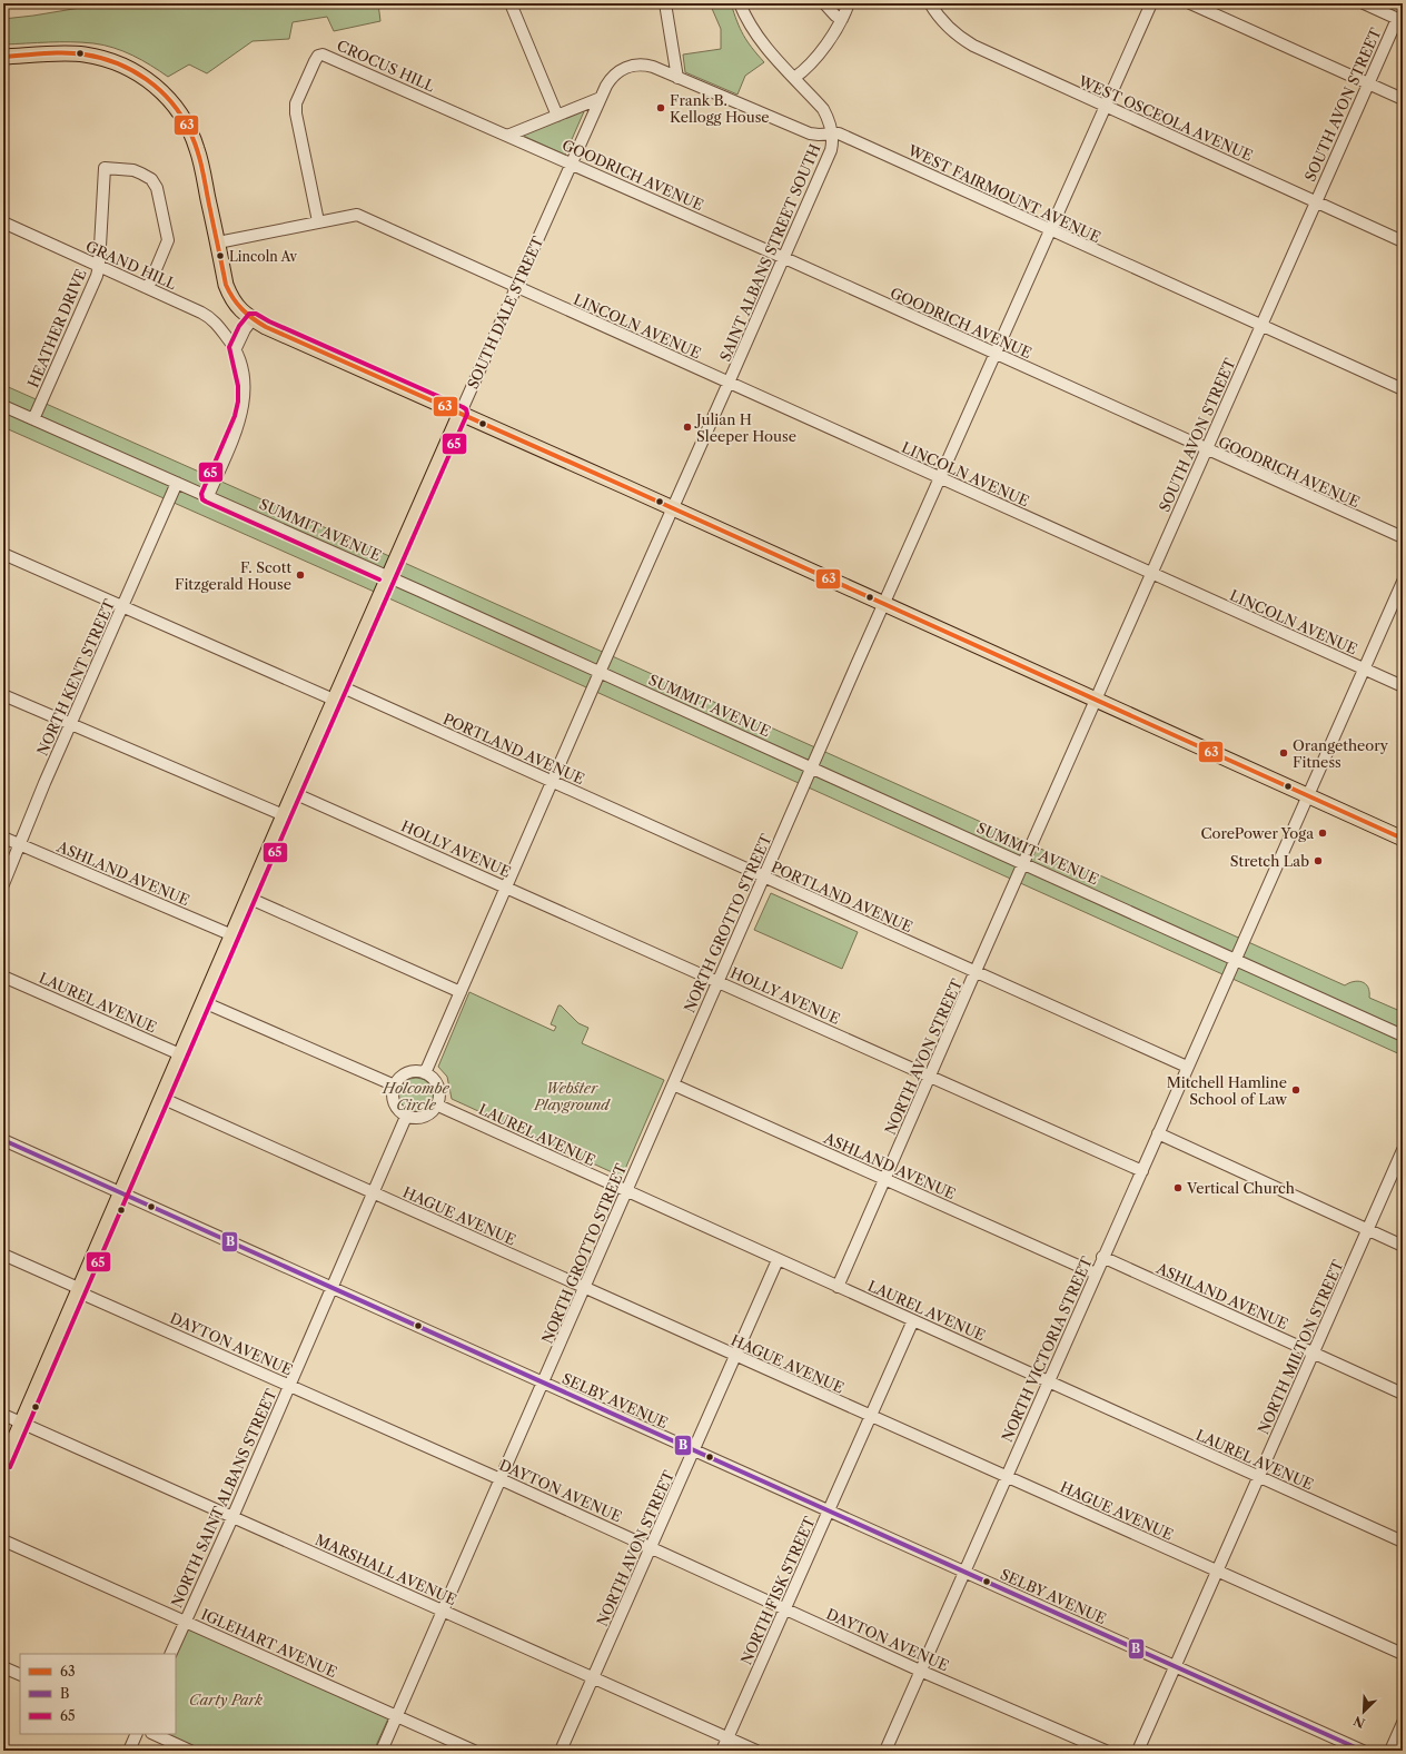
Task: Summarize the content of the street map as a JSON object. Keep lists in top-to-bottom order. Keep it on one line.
{"streets":{"main road":["SOUTH DALE STREET"],"street":["CROCUS HILL","SOUTH AVON STREET","WEST OSCEOLA AVENUE","GOODRICH AVENUE","WEST FAIRMOUNT AVENUE","SAINT ALBANS STREET SOUTH","GRAND HILL","LINCOLN AVENUE","HEATHER DRIVE","SUMMIT AVENUE","NORTH KENT STREET","PORTLAND AVENUE","HOLLY AVENUE","ASHLAND AVENUE","NORTH GROTTO STREET","LAUREL AVENUE","NORTH AVON STREET","HAGUE AVENUE","DAYTON AVENUE","NORTH MILTON STREET","NORTH VICTORIA STREET","SELBY AVENUE","NORTH SAINT ALBANS STREET","MARSHALL AVENUE","NORTH FISK STREET","IGLEHART AVENUE"]},"crossings":[["CROCUS HILL","GOODRICH AVENUE"],["CROCUS HILL","LINCOLN AVENUE"],["SOUTH AVON STREET","WEST OSCEOLA AVENUE"],["SOUTH AVON STREET","GOODRICH AVENUE"],["SOUTH AVON STREET","WEST FAIRMOUNT AVENUE"],["SOUTH AVON STREET","LINCOLN AVENUE"],["SOUTH AVON STREET","SUMMIT AVENUE"],["SOUTH AVON STREET","NORTH AVON STREET"],["WEST OSCEOLA AVENUE","NORTH GROTTO STREET"],["GOODRICH AVENUE","SAINT ALBANS STREET SOUTH"],["GOODRICH AVENUE","SOUTH DALE STREET"],["GOODRICH AVENUE","NORTH GROTTO STREET"],["WEST FAIRMOUNT AVENUE","SAINT ALBANS STREET SOUTH"],["WEST FAIRMOUNT AVENUE","SOUTH DALE STREET"],["WEST FAIRMOUNT AVENUE","NORTH GROTTO STREET"],["SAINT ALBANS STREET SOUTH","LINCOLN AVENUE"],["SAINT ALBANS STREET SOUTH","SUMMIT AVENUE"],["GRAND HILL","HEATHER DRIVE"],["SOUTH DALE STREET","LINCOLN AVENUE"],["SOUTH DALE STREET","SUMMIT AVENUE"],["SOUTH DALE STREET","PORTLAND AVENUE"],["SOUTH DALE STREET","HOLLY AVENUE"],["SOUTH DALE STREET","ASHLAND AVENUE"],["SOUTH DALE STREET","LAUREL AVENUE"],["SOUTH DALE STREET","HAGUE AVENUE"],["SOUTH DALE STREET","DAYTON AVENUE"],["SOUTH DALE STREET","SELBY AVENUE"],["SOUTH DALE STREET","MARSHALL AVENUE"],["LINCOLN AVENUE","NORTH GROTTO STREET"],["LINCOLN AVENUE","NORTH VICTORIA STREET"],["HEATHER DRIVE","SUMMIT AVENUE"],["SUMMIT AVENUE","NORTH KENT STREET"],["SUMMIT AVENUE","NORTH GROTTO STREET"],["SUMMIT AVENUE","NORTH AVON STREET"],["SUMMIT AVENUE","NORTH VICTORIA STREET"],["NORTH KENT STREET","ASHLAND AVENUE"],["PORTLAND AVENUE","NORTH GROTTO STREET"],["PORTLAND AVENUE","NORTH AVON STREET"],["PORTLAND AVENUE","NORTH VICTORIA STREET"],["HOLLY AVENUE","NORTH GROTTO STREET"],["HOLLY AVENUE","NORTH AVON STREET"],["HOLLY AVENUE","NORTH VICTORIA STREET"],["ASHLAND AVENUE","NORTH GROTTO STREET"],["ASHLAND AVENUE","NORTH AVON STREET"],["ASHLAND AVENUE","NORTH MILTON STREET"],["ASHLAND AVENUE","NORTH VICTORIA STREET"],["NORTH GROTTO STREET","LAUREL AVENUE"],["NORTH GROTTO STREET","HAGUE AVENUE"],["NORTH GROTTO STREET","DAYTON AVENUE"],["NORTH GROTTO STREET","SELBY AVENUE"],["NORTH GROTTO STREET","MARSHALL AVENUE"],["NORTH GROTTO STREET","IGLEHART AVENUE"],["LAUREL AVENUE","NORTH AVON STREET"],["LAUREL AVENUE","NORTH MILTON STREET"],["LAUREL AVENUE","NORTH VICTORIA STREET"],["LAUREL AVENUE","NORTH SAINT ALBANS STREET"],["LAUREL AVENUE","NORTH FISK STREET"],["NORTH AVON STREET","HAGUE AVENUE"],["NORTH AVON STREET","DAYTON AVENUE"],["NORTH AVON STREET","SELBY AVENUE"],["NORTH AVON STREET","MARSHALL AVENUE"],["HAGUE AVENUE","NORTH MILTON STREET"],["HAGUE AVENUE","NORTH VICTORIA STREET"],["HAGUE AVENUE","NORTH SAINT ALBANS STREET"],["HAGUE AVENUE","NORTH FISK STREET"],["DAYTON AVENUE","NORTH VICTORIA STREET"],["DAYTON AVENUE","NORTH SAINT ALBANS STREET"],["DAYTON AVENUE","NORTH FISK STREET"],["NORTH MILTON STREET","SELBY AVENUE"],["NORTH VICTORIA STREET","SELBY AVENUE"],["SELBY AVENUE","NORTH SAINT ALBANS STREET"],["SELBY AVENUE","NORTH FISK STREET"],["NORTH SAINT ALBANS STREET","MARSHALL AVENUE"],["NORTH SAINT ALBANS STREET","IGLEHART AVENUE"],["MARSHALL AVENUE","NORTH FISK STREET"]],"parks":["Holcombe Circle","Webster Playground","Carty Park"],"places":["Frank B. Kellogg House","Lincoln Av","Julian H Sleeper House","F. Scott Fitzgerald House","Orangetheory Fitness","CorePower Yoga","Stretch Lab","Mitchell Hamline School of Law","Vertical Church"],"lines":["transit line 63","transit line 65","transit line B"],"legend":["63","B","65"],"north":"bottom left"}
